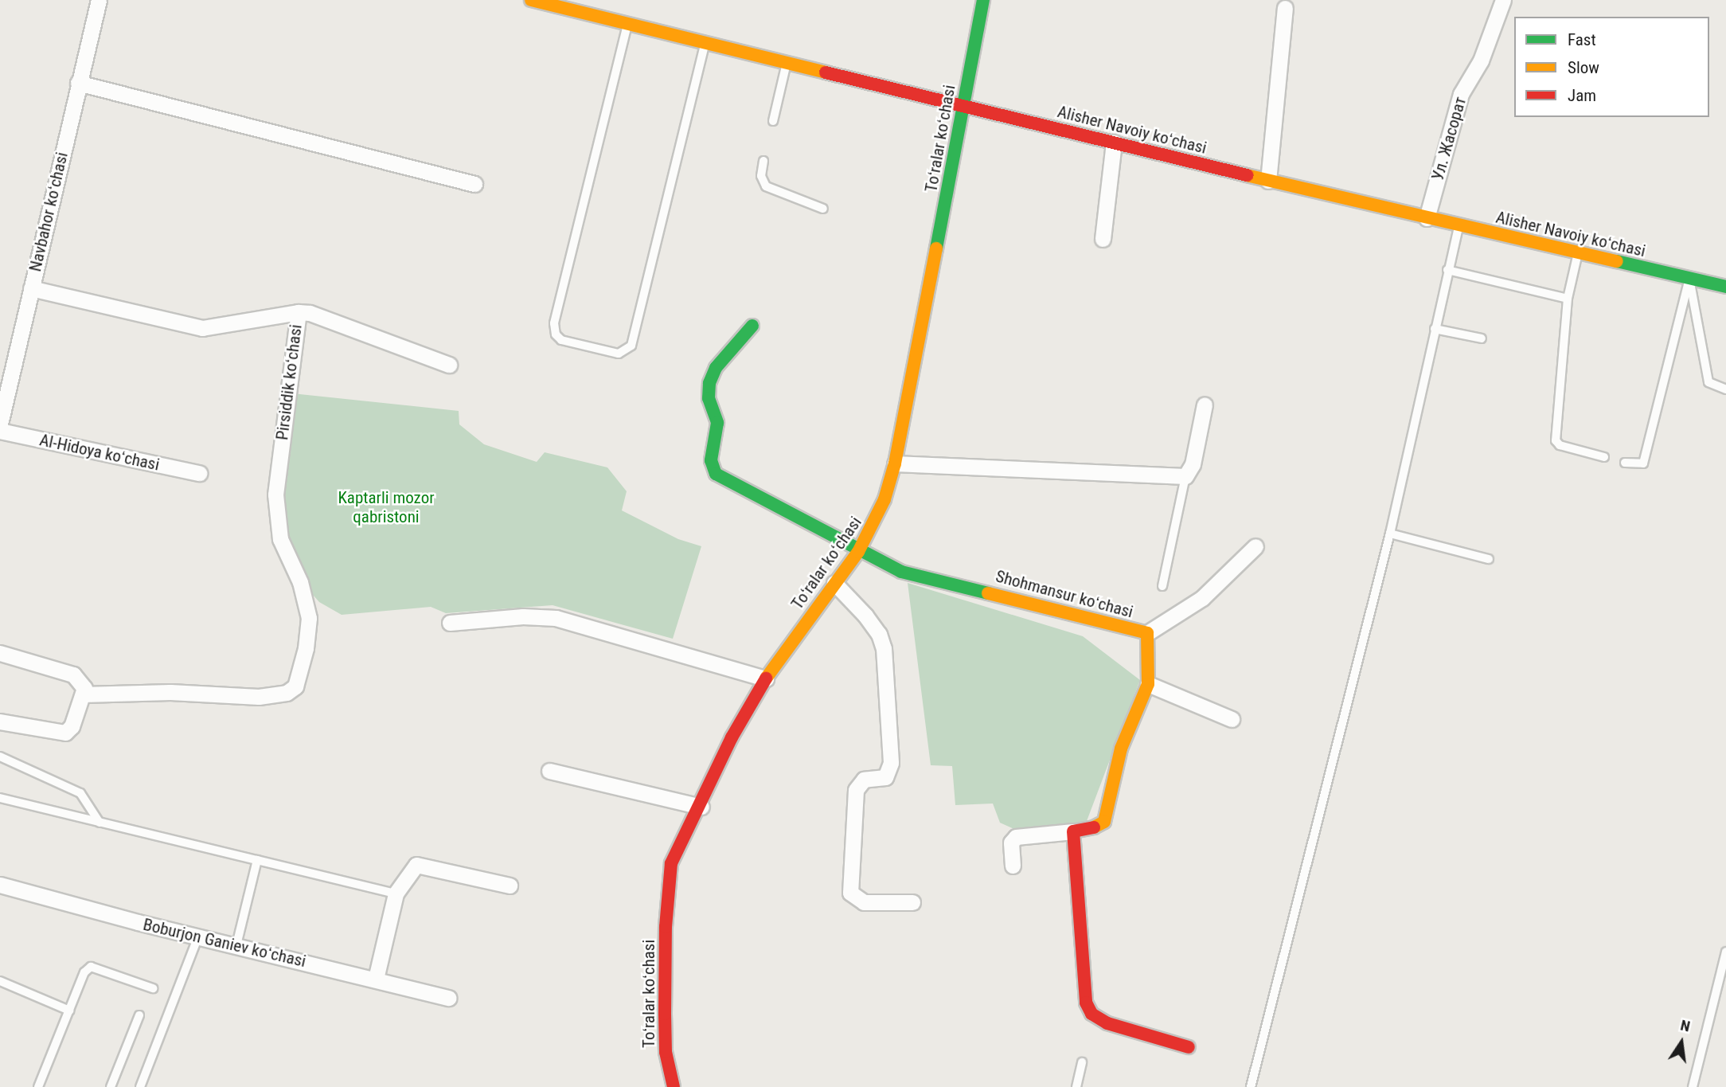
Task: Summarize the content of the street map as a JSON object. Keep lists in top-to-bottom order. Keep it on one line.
{"streets":{"street":["Alisher Navoiy koʻchasi","Toʻralar koʻchasi","Ул. Жасорат","Navbahor koʻchasi","Pirsiddik koʻchasi","Al-Hidoya koʻchasi","Shohmansur koʻchasi","Boburjon Ganiev koʻchasi"]},"crossings":[["Alisher Navoiy koʻchasi","Toʻralar koʻchasi"],["Alisher Navoiy koʻchasi","Ул. Жасорат"],["Toʻralar koʻchasi","Shohmansur koʻchasi"],["Navbahor koʻchasi","Pirsiddik koʻchasi"]],"parks":["Kaptarli mozor qabristoni"],"legend":["Fast","Slow","Jam"],"north":"top"}
